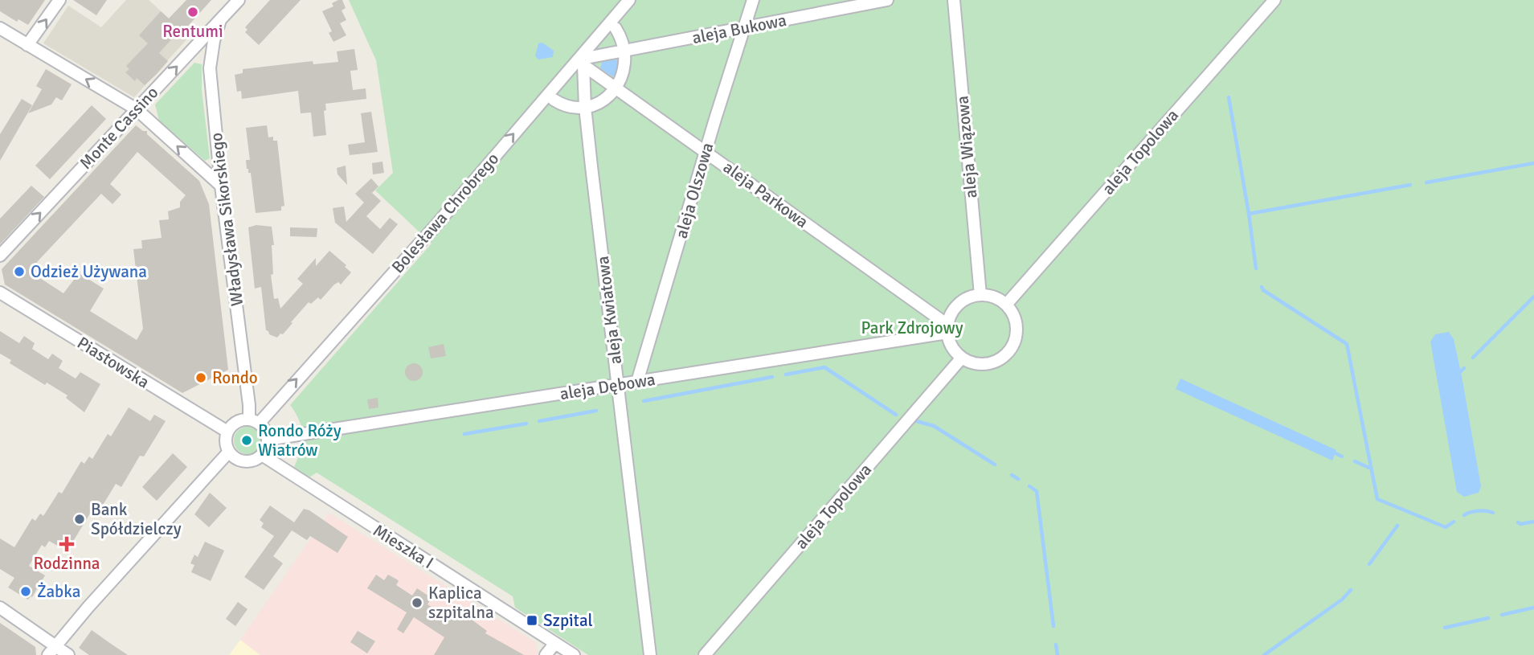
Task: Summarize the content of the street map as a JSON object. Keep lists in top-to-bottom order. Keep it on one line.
{"streets":{"street":["aleja Bukowa","Monte Cassino","aleja Wiązowa","aleja Topolowa","aleja Olszowa","aleja Parkowa","Bolesława Chrobrego","Władysława Sikorskiego","aleja Kwiatowa","Piastowska","aleja Dębowa","Mieszka I"]},"crossings":[["aleja Bukowa","aleja Olszowa"],["aleja Bukowa","aleja Parkowa"],["aleja Bukowa","aleja Kwiatowa"],["Monte Cassino","Władysława Sikorskiego"],["aleja Wiązowa","aleja Topolowa"],["aleja Wiązowa","aleja Parkowa"],["aleja Wiązowa","aleja Dębowa"],["aleja Topolowa","aleja Parkowa"],["aleja Topolowa","aleja Dębowa"],["aleja Olszowa","aleja Parkowa"],["aleja Olszowa","aleja Dębowa"],["aleja Parkowa","aleja Kwiatowa"],["aleja Parkowa","aleja Dębowa"],["Bolesława Chrobrego","Władysława Sikorskiego"],["Bolesława Chrobrego","Piastowska"],["Bolesława Chrobrego","aleja Dębowa"],["Bolesława Chrobrego","Mieszka I"],["Władysława Sikorskiego","Piastowska"],["Władysława Sikorskiego","aleja Dębowa"],["Władysława Sikorskiego","Mieszka I"],["aleja Kwiatowa","aleja Dębowa"],["Piastowska","aleja Dębowa"],["Piastowska","Mieszka I"],["aleja Dębowa","Mieszka I"]],"one_way":["Monte Cassino","Bolesława Chrobrego"],"parks":["Park Zdrojowy"],"places":{"other":["Rentumi","Odzież Używana","Rondo","Rondo Róży Wiatrów","Bank Spółdzielczy","Żabka","Kaplica szpitalna"],"health":["Rodzinna"],"transit":["Szpital"]}}
